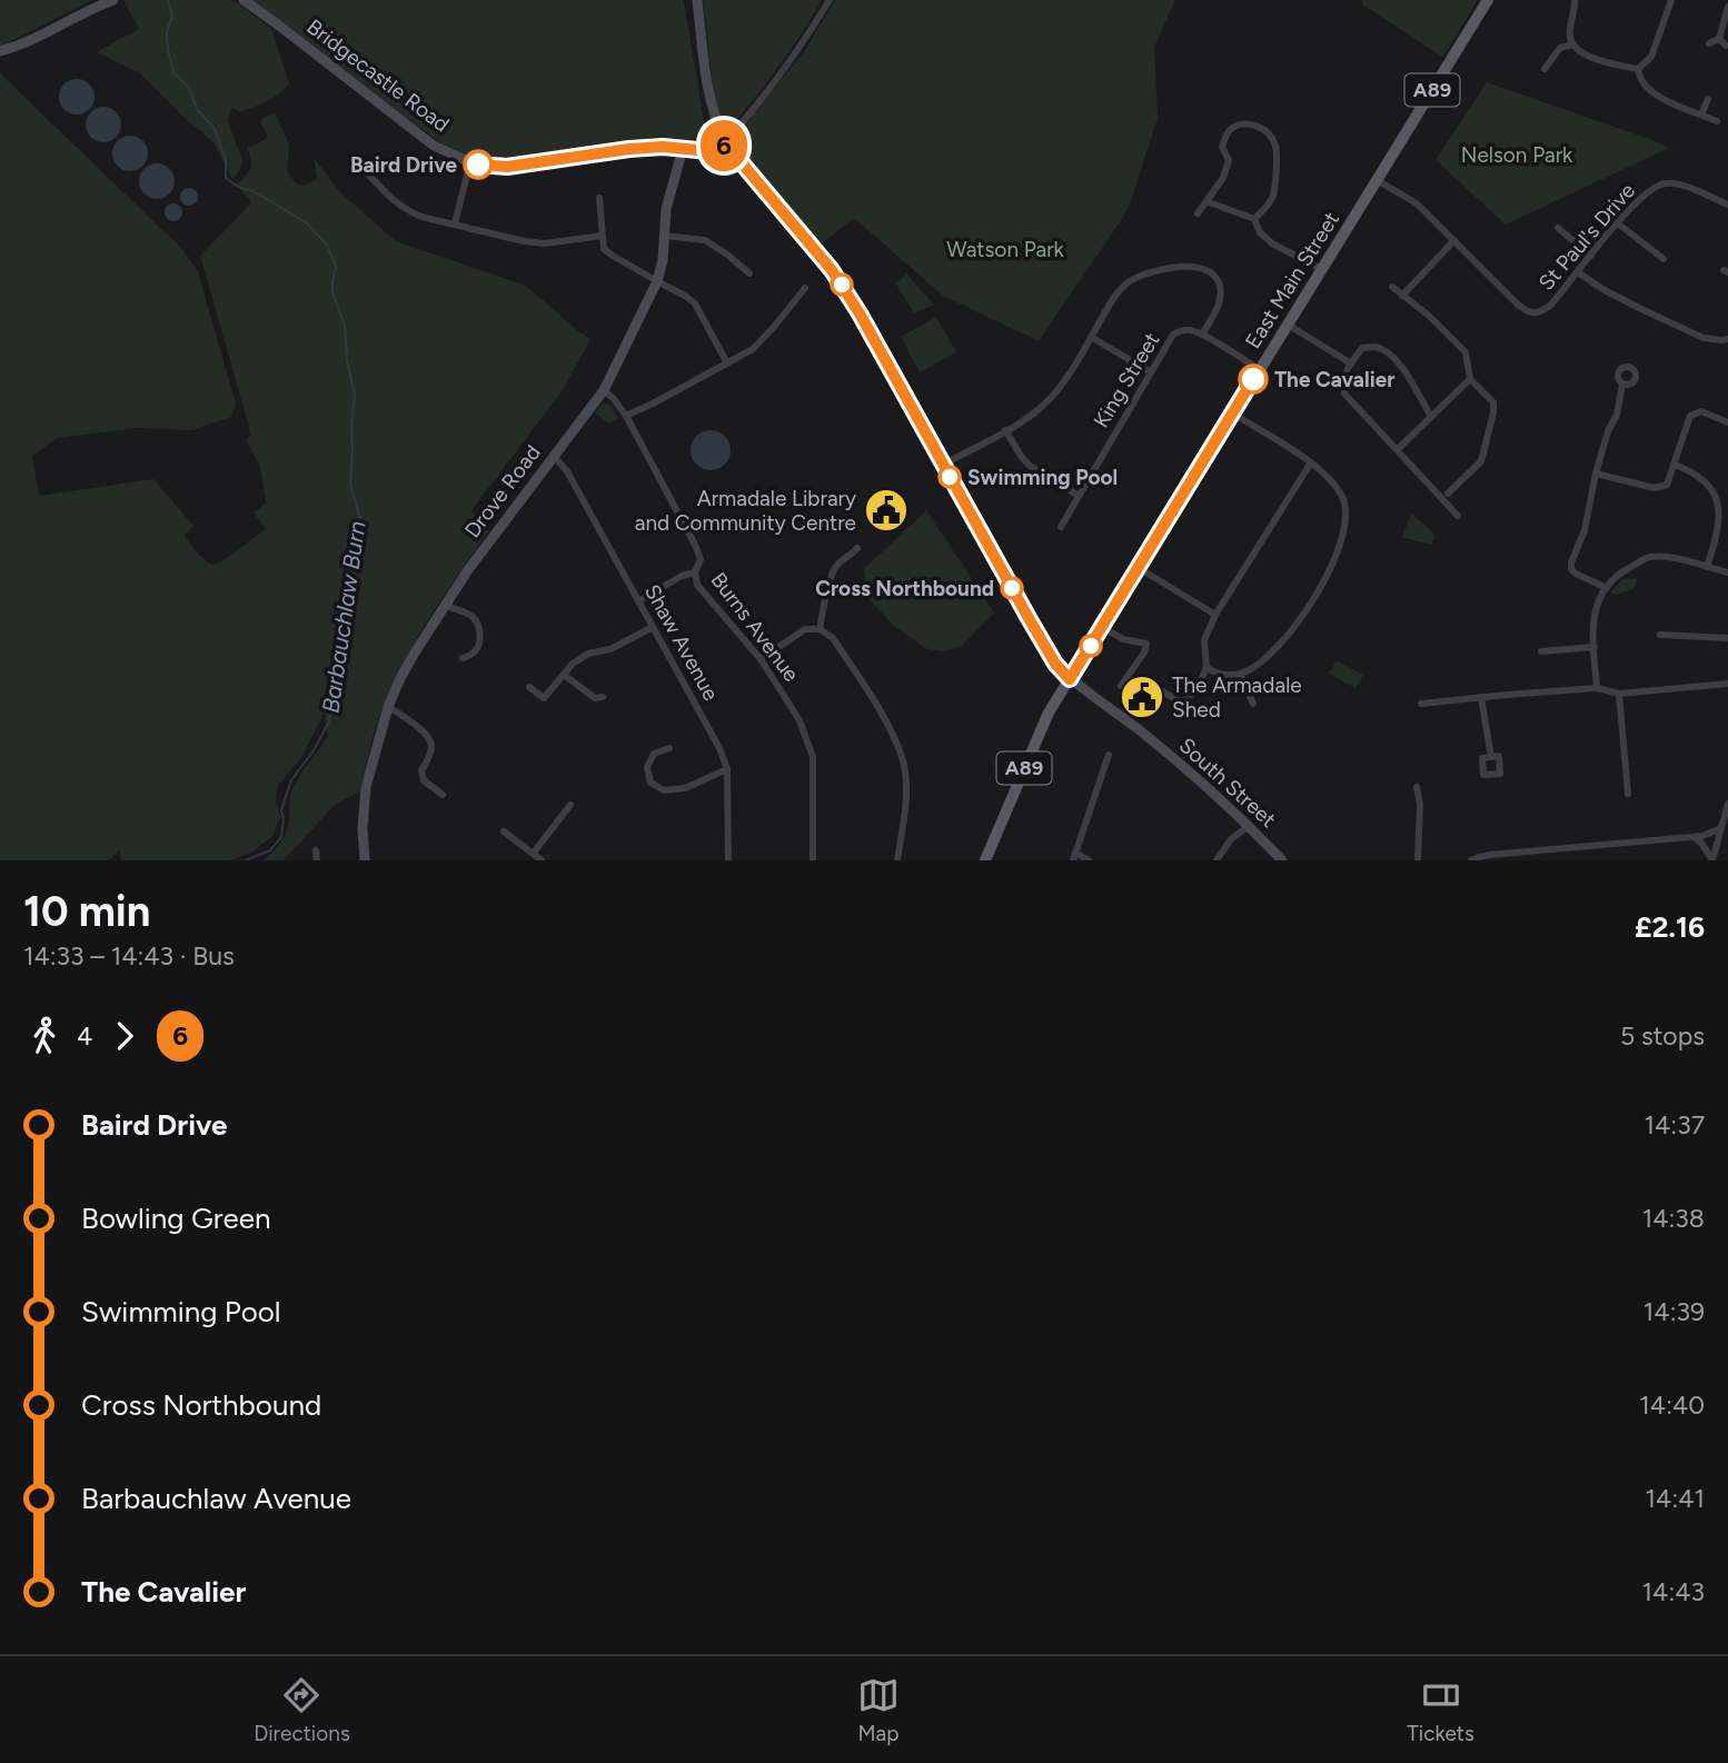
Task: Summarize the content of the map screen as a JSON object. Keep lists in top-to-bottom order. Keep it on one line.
{"streets":{"main road":["A89","East Main Street"],"street":["Bridgecastle Road","St Paul's Drive","King Street","Drove Road","Burns Avenue","Shaw Avenue","South Street"]},"crossings":[["Bridgecastle Road","Drove Road"],["Bridgecastle Road","South Street"],["A89","St Paul's Drive"],["A89","East Main Street"],["A89","South Street"],["St Paul's Drive","East Main Street"],["East Main Street","South Street"],["Drove Road","Burns Avenue"],["Drove Road","Shaw Avenue"]],"water":["Barbauchlaw Burn"],"parks":["Nelson Park","Watson Park"],"places":{"other":["Baird Drive","The Cavalier","Swimming Pool","Cross Northbound"],"public building":["Armadale Library and Community Centre","The Armadale Shed"]},"lines":["bus line 6"],"page":{"on_map":"6","heading":["10 min","14:33 – 14:43 · Bus","£2.16"],"legs":["4","6","5 stops"],"list":[{"name":"Baird Drive","value":"14:37"},{"name":"Bowling Green","value":"14:38"},{"name":"Swimming Pool","value":"14:39"},{"name":"Cross Northbound","value":"14:40"},{"name":"Barbauchlaw Avenue","value":"14:41"},{"name":"The Cavalier","value":"14:43"}],"tabs":["Directions","Map","Tickets"]}}
